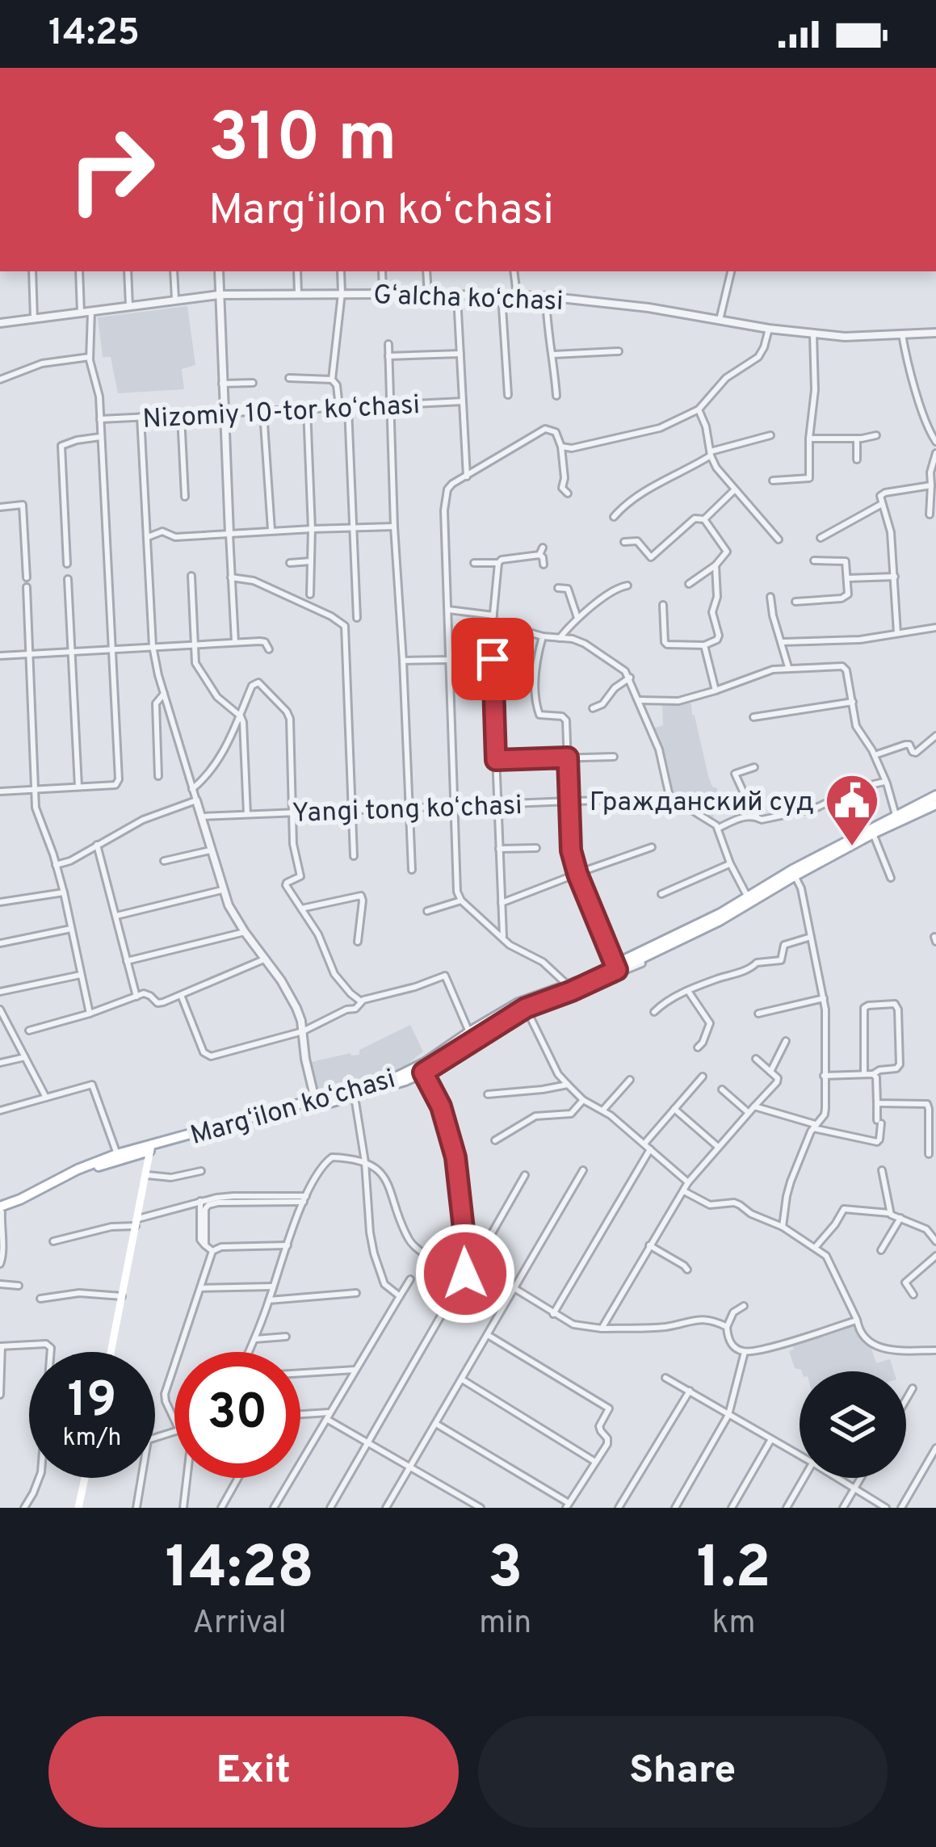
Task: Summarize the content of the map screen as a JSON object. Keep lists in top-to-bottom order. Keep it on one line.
{"streets":{"main road":["Margʻilon koʻchasi"],"street":["Gʻalcha koʻchasi","Nizomiy 10-tor koʻchasi","Yangi tong koʻchasi"]},"places":{"public building":["Гражданский суд"]},"page":{"status":"14:25","turn":["310 m","Margʻilon koʻchasi"],"speed":"19 km/h","limit":"30","eta":["14:28","Arrival","3","min","1.2","km"],"buttons":["Exit","Share"]}}
